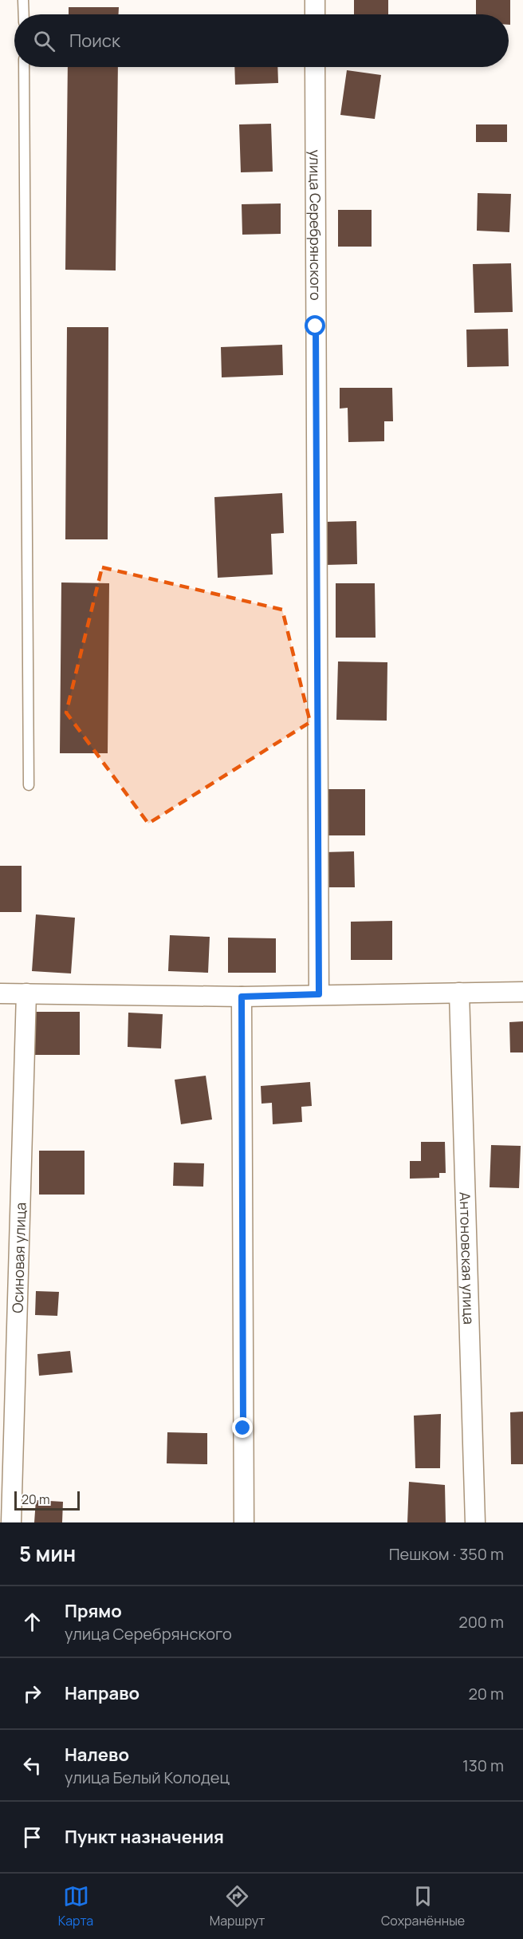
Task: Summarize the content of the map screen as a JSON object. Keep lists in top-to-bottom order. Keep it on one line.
{"streets":{"street":["улица Серебрянского","Антоновская улица","Осиновая улица"]},"scale_bar":"20 m","page":{"search":"Поиск","scale":"20 m","heading":["5 мин","Пешком · 350 m"],"list":[["Прямо","улица Серебрянского","200 m"],["Направо","20 m"],["Налево","улица Белый Колодец","130 m"],"Пункт назначения"],"nav":["Карта","Маршрут","Сохранённые"]}}
